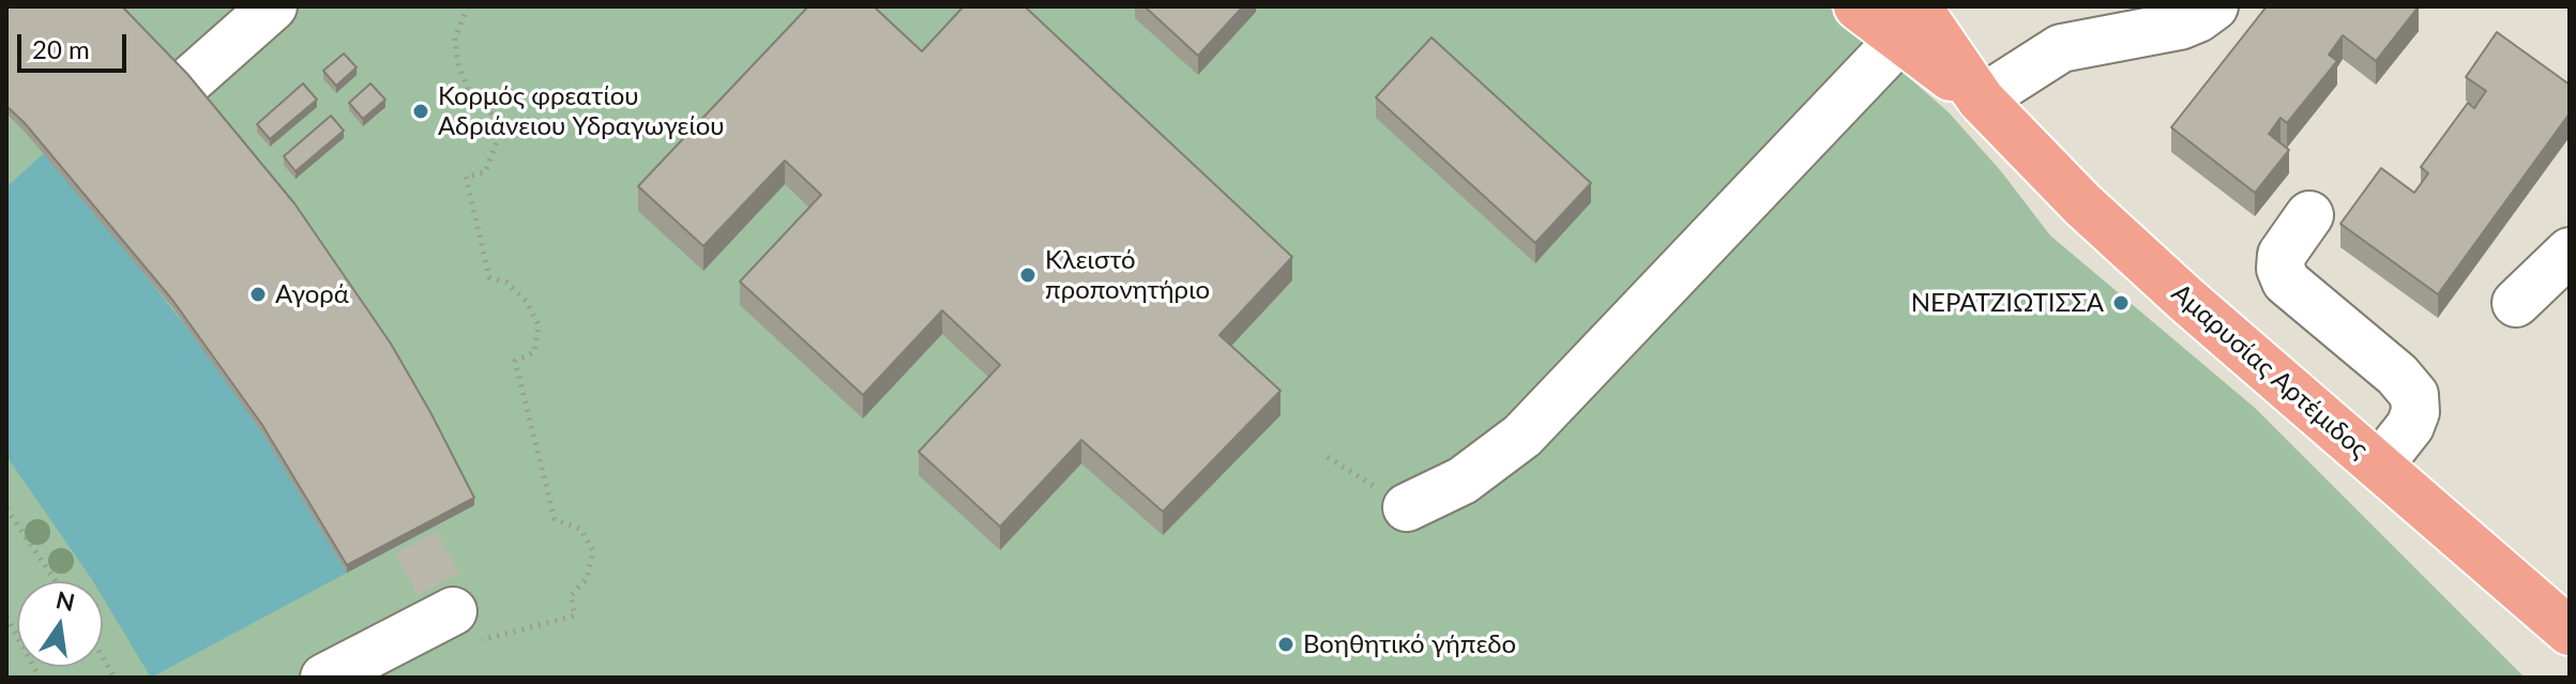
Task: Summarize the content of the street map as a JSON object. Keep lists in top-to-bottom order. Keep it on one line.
{"streets":{"main road":["Αμαρυσίας Αρτέμιδος"]},"places":["Κορμός φρεατίου Αδριάνειου Υδραγωγείου","Κλειστό προπονητήριο","Αγορά","ΝΕΡΑΤΖΙΩΤΙΣΣΑ","Βοηθητικό γήπεδο"],"scale_bar":"20 m","north":"top"}
